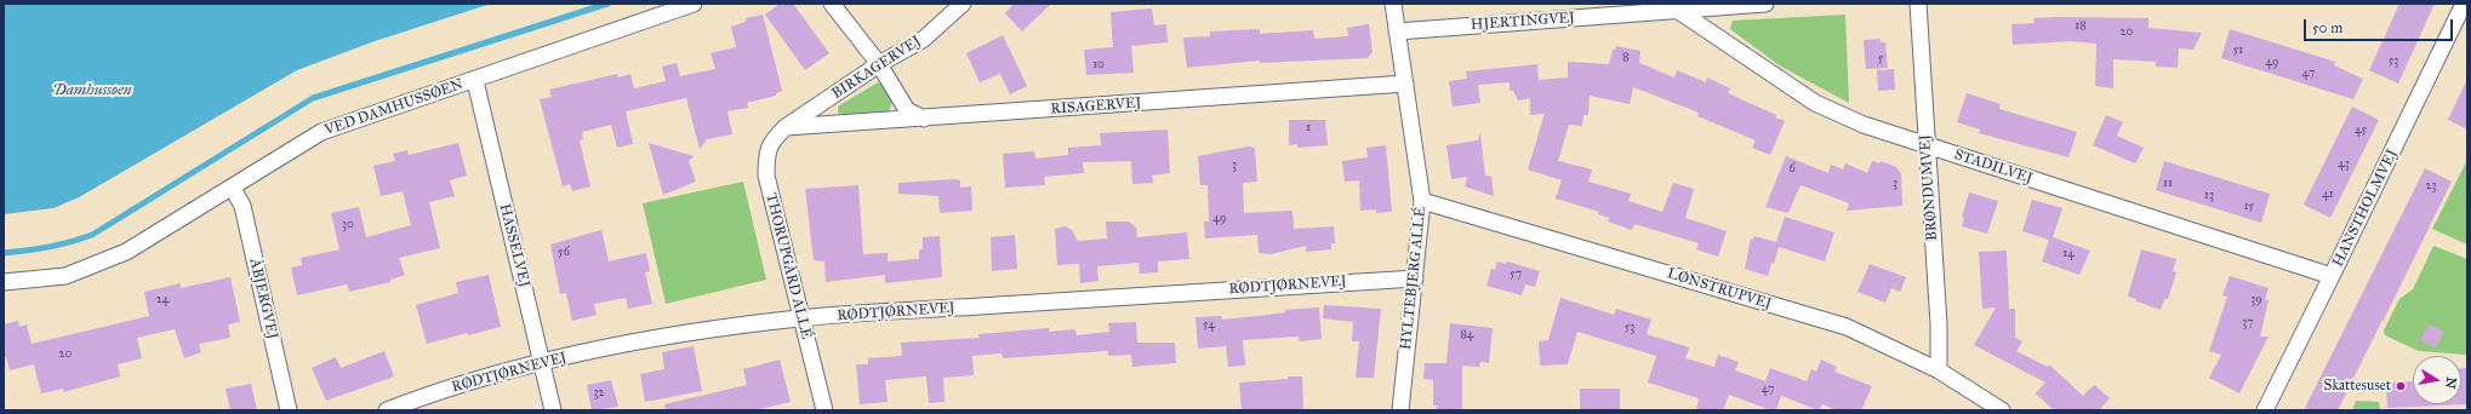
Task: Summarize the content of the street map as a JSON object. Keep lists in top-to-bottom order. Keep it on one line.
{"streets":{"street":["HJERTINGVEJ","BIRKAGERVEJ","RISAGERVEJ","VED DAMHUSSØEN","STADILVEJ","BRØNDUMVEJ","HANSTHOLMVEJ","HASSELVEJ","THORUPGÅRD ALLÉ","HYLTEBJERG ALLÉ","RØDTJØRNEVEJ","LØNSTRUPVEJ","ÅBJERGVEJ"]},"crossings":[["HJERTINGVEJ","STADILVEJ"],["HJERTINGVEJ","HYLTEBJERG ALLÉ"],["BIRKAGERVEJ","RISAGERVEJ"],["BIRKAGERVEJ","THORUPGÅRD ALLÉ"],["RISAGERVEJ","THORUPGÅRD ALLÉ"],["RISAGERVEJ","HYLTEBJERG ALLÉ"],["VED DAMHUSSØEN","HASSELVEJ"],["VED DAMHUSSØEN","ÅBJERGVEJ"],["STADILVEJ","BRØNDUMVEJ"],["STADILVEJ","HANSTHOLMVEJ"],["BRØNDUMVEJ","LØNSTRUPVEJ"],["HASSELVEJ","RØDTJØRNEVEJ"],["THORUPGÅRD ALLÉ","RØDTJØRNEVEJ"],["HYLTEBJERG ALLÉ","RØDTJØRNEVEJ"],["HYLTEBJERG ALLÉ","LØNSTRUPVEJ"]],"water":["Damhussøen"],"places":["Skattesuset"],"house_numbers":["18","20","51","8","5","53","49","10","47","1","45","43","3","6","3","11","23","41","13","15","49","30","56","14","57","24","39","37","54","53","84","20","47","32"],"scale_bar":"50 m","north":"right"}
